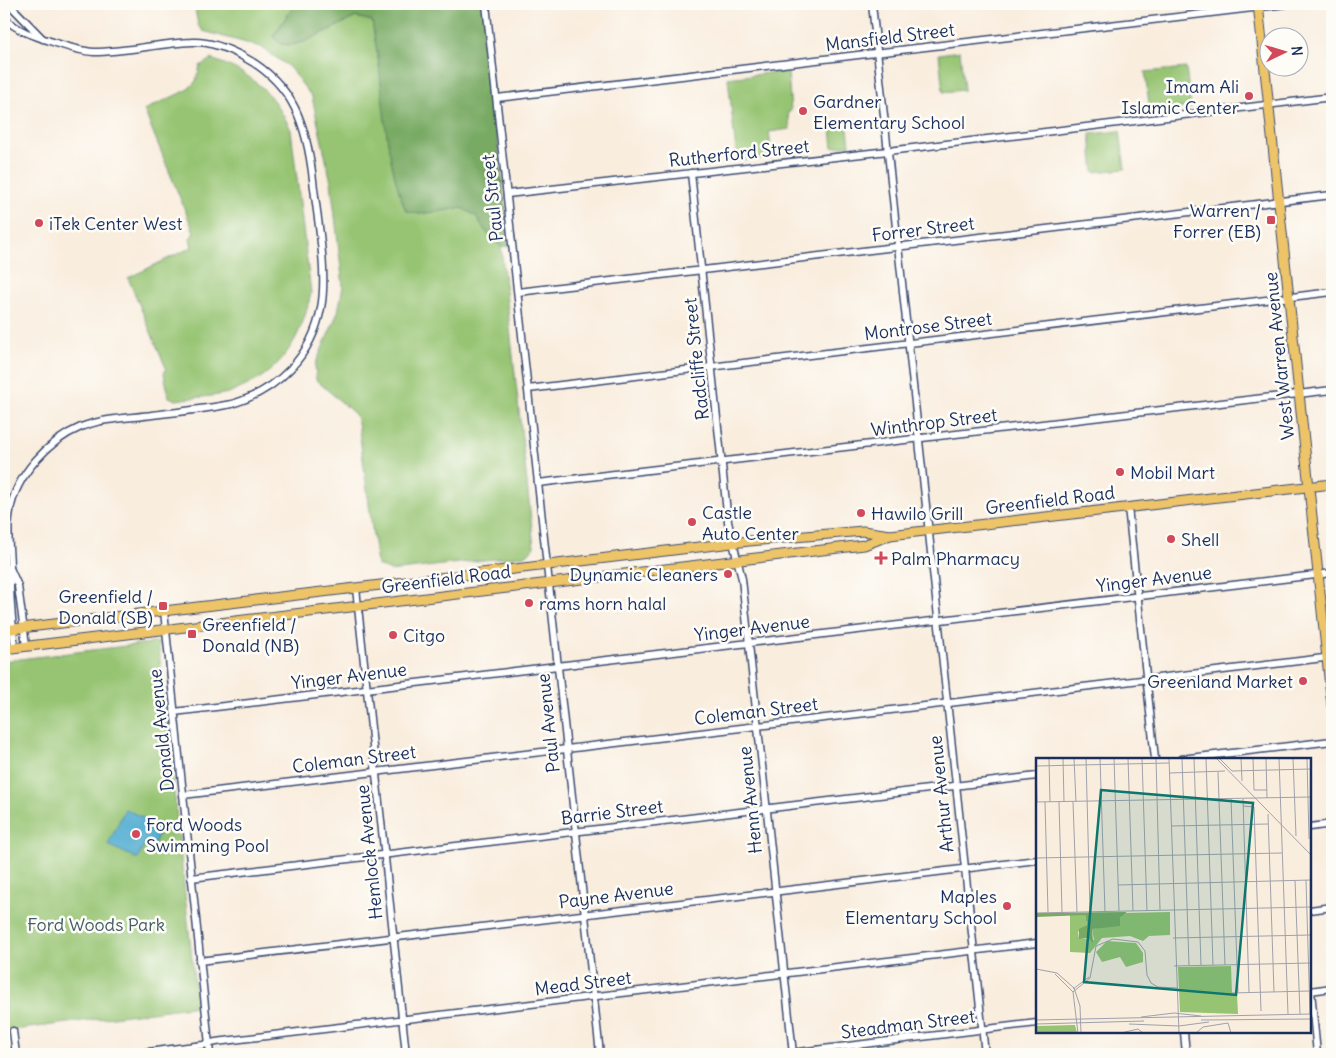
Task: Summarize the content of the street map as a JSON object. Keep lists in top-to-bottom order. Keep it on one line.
{"streets":{"main road":["West Warren Avenue","Greenfield Road"],"street":["Mansfield Street","Rutherford Street","Paul Street","Forrer Street","Montrose Street","Radcliffe Street","Winthrop Street","Yinger Avenue","Coleman Street","Paul Avenue","Donald Avenue","Arthur Avenue","Henn Avenue","Barrie Street","Hemlock Avenue","Payne Avenue","Mead Street","Steadman Street"]},"crossings":[["Mansfield Street","Paul Street"],["Mansfield Street","West Warren Avenue"],["Mansfield Street","Arthur Avenue"],["Rutherford Street","Paul Street"],["Rutherford Street","West Warren Avenue"],["Rutherford Street","Radcliffe Street"],["Rutherford Street","Arthur Avenue"],["Paul Street","Forrer Street"],["Paul Street","Montrose Street"],["Paul Street","Paul Avenue"],["Forrer Street","West Warren Avenue"],["Forrer Street","Radcliffe Street"],["Forrer Street","Arthur Avenue"],["Montrose Street","West Warren Avenue"],["Montrose Street","Radcliffe Street"],["Montrose Street","Paul Avenue"],["Montrose Street","Arthur Avenue"],["West Warren Avenue","Winthrop Street"],["West Warren Avenue","Greenfield Road"],["West Warren Avenue","Yinger Avenue"],["West Warren Avenue","Coleman Street"],["Radcliffe Street","Winthrop Street"],["Radcliffe Street","Greenfield Road"],["Radcliffe Street","Henn Avenue"],["Winthrop Street","Paul Avenue"],["Winthrop Street","Arthur Avenue"],["Greenfield Road","Paul Avenue"],["Greenfield Road","Donald Avenue"],["Greenfield Road","Arthur Avenue"],["Greenfield Road","Henn Avenue"],["Greenfield Road","Hemlock Avenue"],["Yinger Avenue","Paul Avenue"],["Yinger Avenue","Donald Avenue"],["Yinger Avenue","Arthur Avenue"],["Yinger Avenue","Henn Avenue"],["Yinger Avenue","Hemlock Avenue"],["Coleman Street","Paul Avenue"],["Coleman Street","Donald Avenue"],["Coleman Street","Arthur Avenue"],["Coleman Street","Henn Avenue"],["Coleman Street","Hemlock Avenue"],["Paul Avenue","Barrie Street"],["Paul Avenue","Payne Avenue"],["Paul Avenue","Mead Street"],["Donald Avenue","Barrie Street"],["Donald Avenue","Payne Avenue"],["Donald Avenue","Mead Street"],["Arthur Avenue","Barrie Street"],["Arthur Avenue","Payne Avenue"],["Arthur Avenue","Mead Street"],["Arthur Avenue","Steadman Street"],["Henn Avenue","Barrie Street"],["Henn Avenue","Payne Avenue"],["Henn Avenue","Mead Street"],["Henn Avenue","Steadman Street"],["Barrie Street","Hemlock Avenue"],["Hemlock Avenue","Payne Avenue"],["Hemlock Avenue","Mead Street"]],"parks":["Ford Woods Park"],"places":{"other":["Imam Ali Islamic Center","Gardner Elementary School","iTek Center West","Mobil Mart","Hawilo Grill","Castle Auto Center","Shell","Dynamic Cleaners","rams horn halal","Citgo","Greenland Market","Ford Woods Swimming Pool","Maples Elementary School"],"transit":["Warren / Forrer (EB)","Greenfield / Donald (SB)","Greenfield / Donald (NB)"],"health":["Palm Pharmacy"]},"north":"right"}
